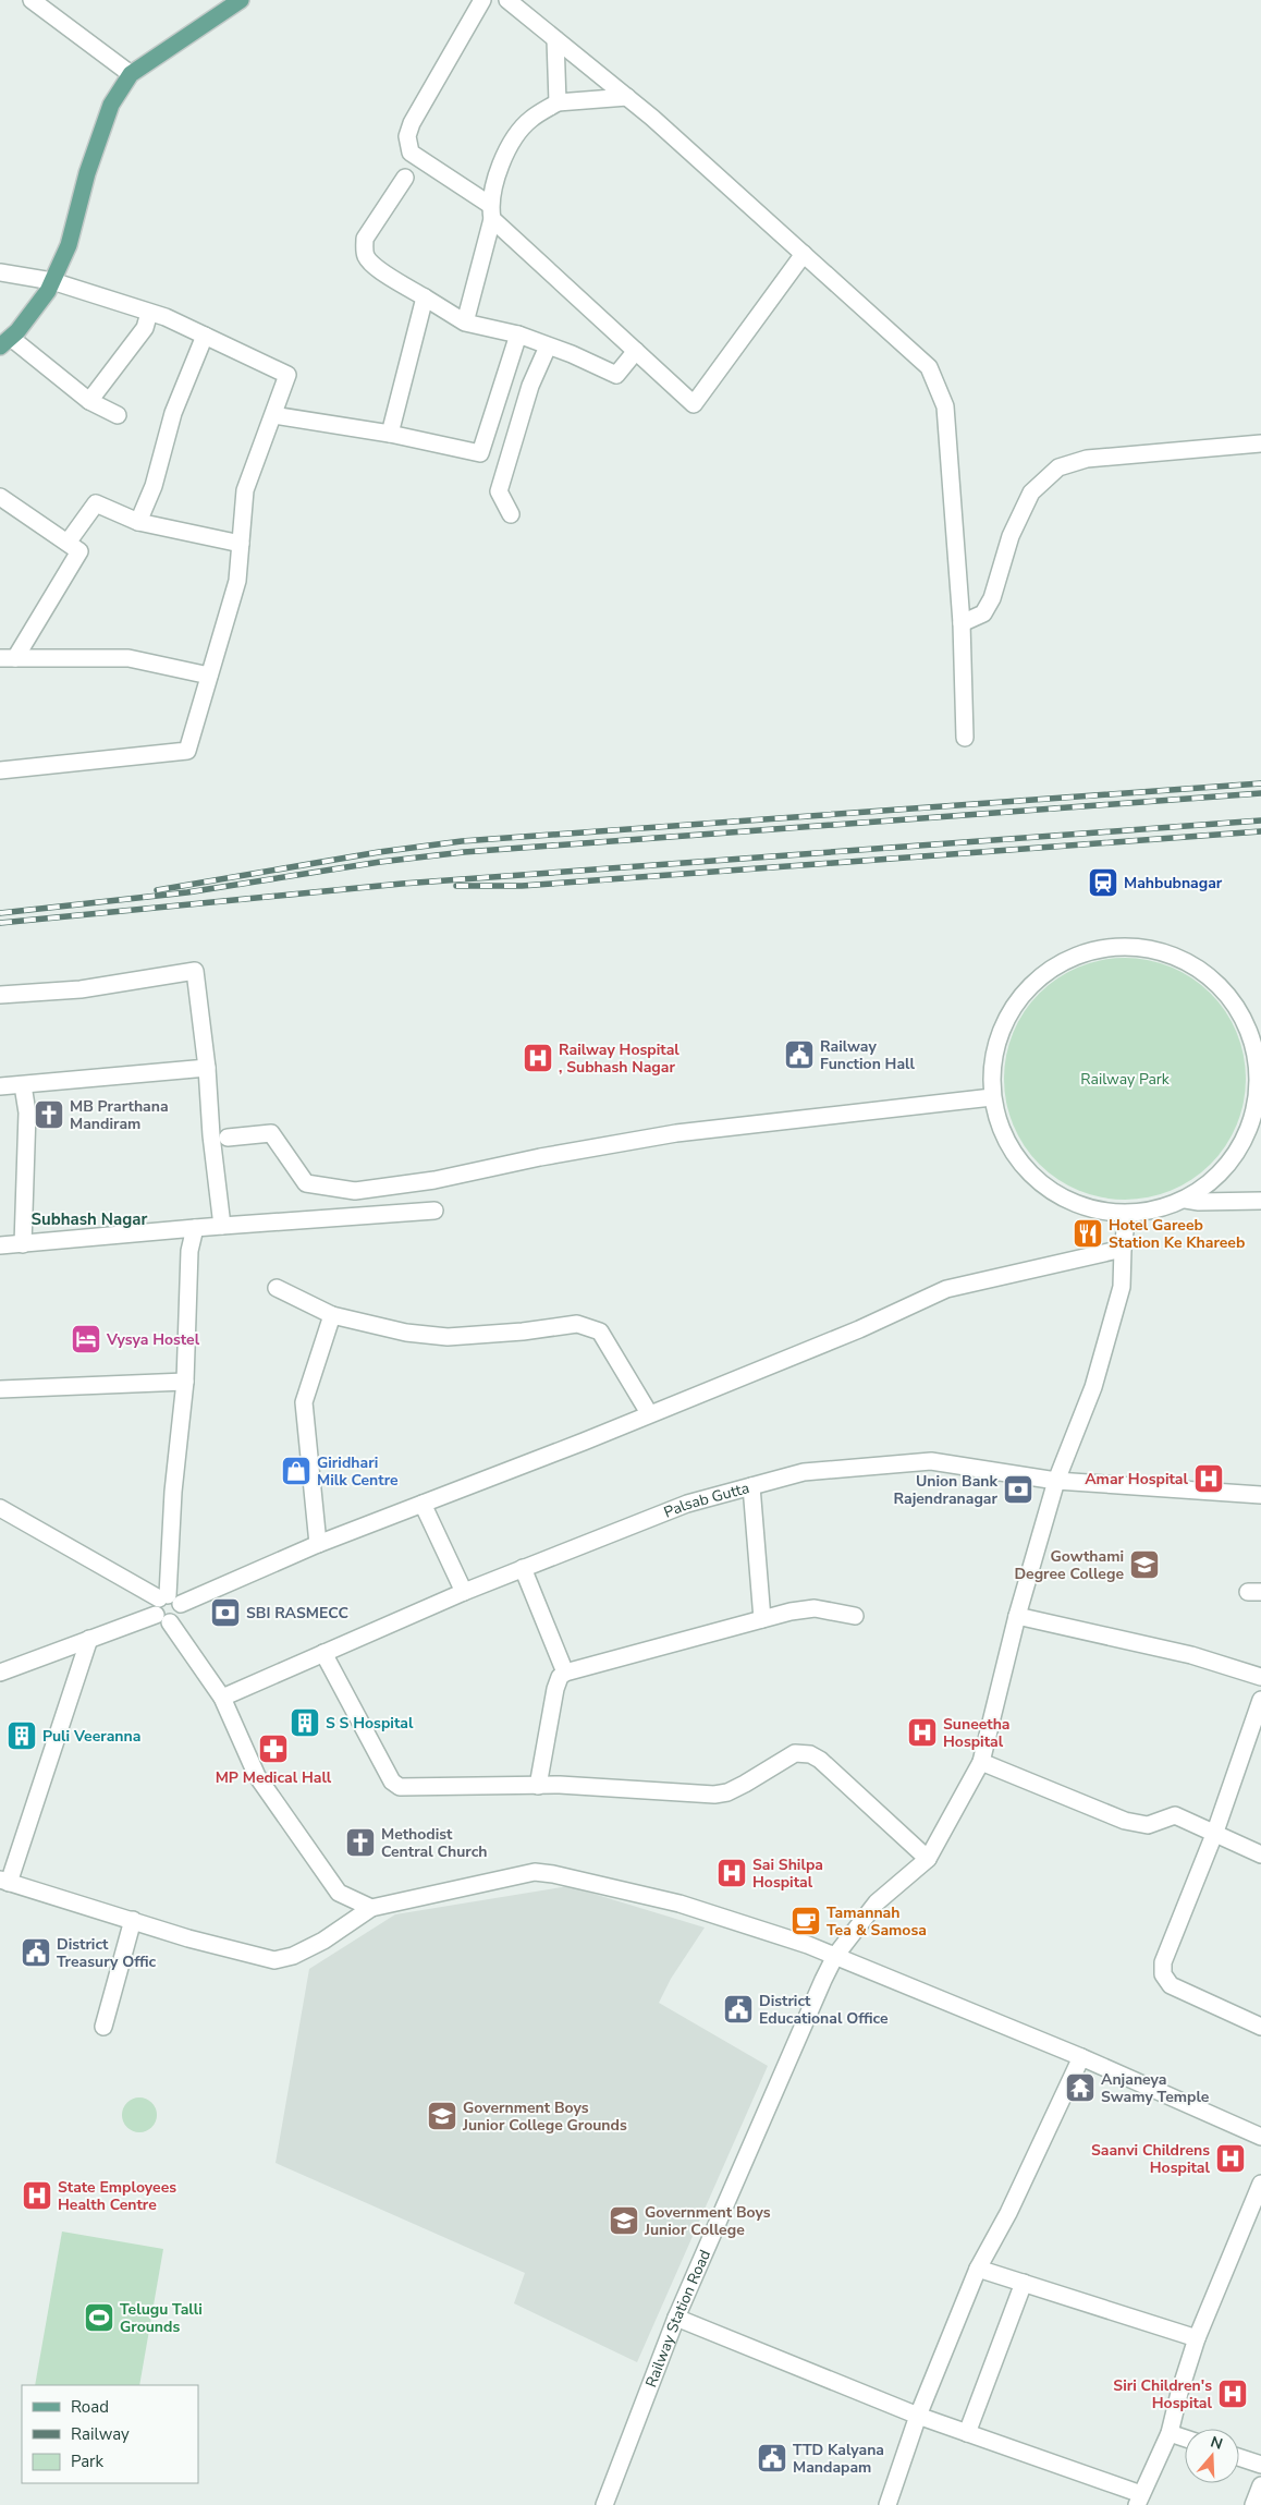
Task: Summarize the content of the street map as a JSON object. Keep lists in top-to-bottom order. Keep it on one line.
{"streets":{"street":["Palsab Gutta","Railway Station Road"]},"districts":["Subhash Nagar"],"parks":["Railway Park"],"places":{"station":["Mahbubnagar"],"public building":["Railway Function Hall","District Treasury Offic","District Educational Office","TTD Kalyana Mandapam"],"hospital":["Railway Hospital , Subhash Nagar","Amar Hospital","Suneetha Hospital","Sai Shilpa Hospital","Saanvi Childrens Hospital","State Employees Health Centre","Siri Children's Hospital"],"church":["MB Prarthana Mandiram","Methodist Central Church"],"restaurant":["Hotel Gareeb Station Ke Khareeb"],"hotel":["Vysya Hostel"],"shop":["Giridhari Milk Centre"],"bank":["Union Bank Rajendranagar","SBI RASMECC"],"school or university":["Gowthami Degree College","Government Boys Junior College Grounds","Government Boys Junior College"],"building":["S S Hospital","Puli Veeranna"],"pharmacy":["MP Medical Hall"],"cafe":["Tamannah Tea & Samosa"],"temple":["Anjaneya Swamy Temple"],"sports":["Telugu Talli Grounds"]},"legend":["Road","Railway","Park"],"north":"top"}
